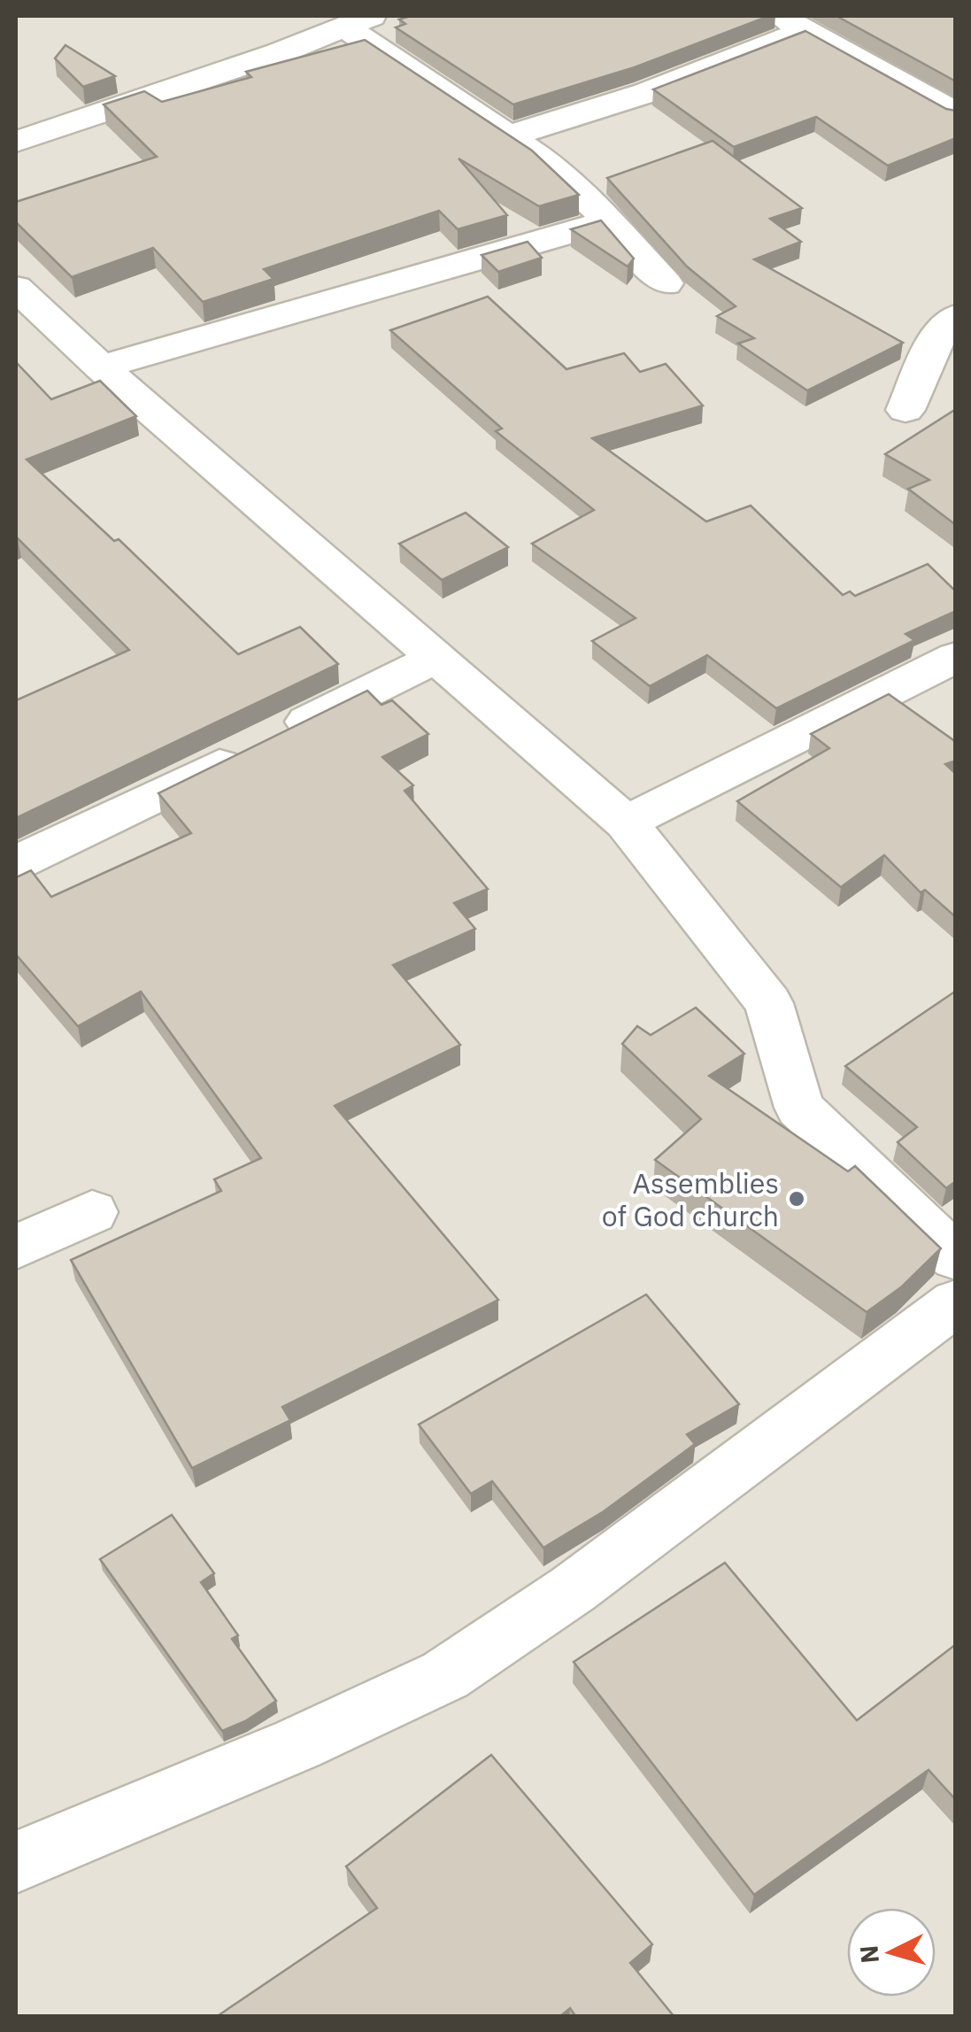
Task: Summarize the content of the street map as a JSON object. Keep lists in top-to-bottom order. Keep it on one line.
{"places":["Assemblies of God church"],"north":"left"}
